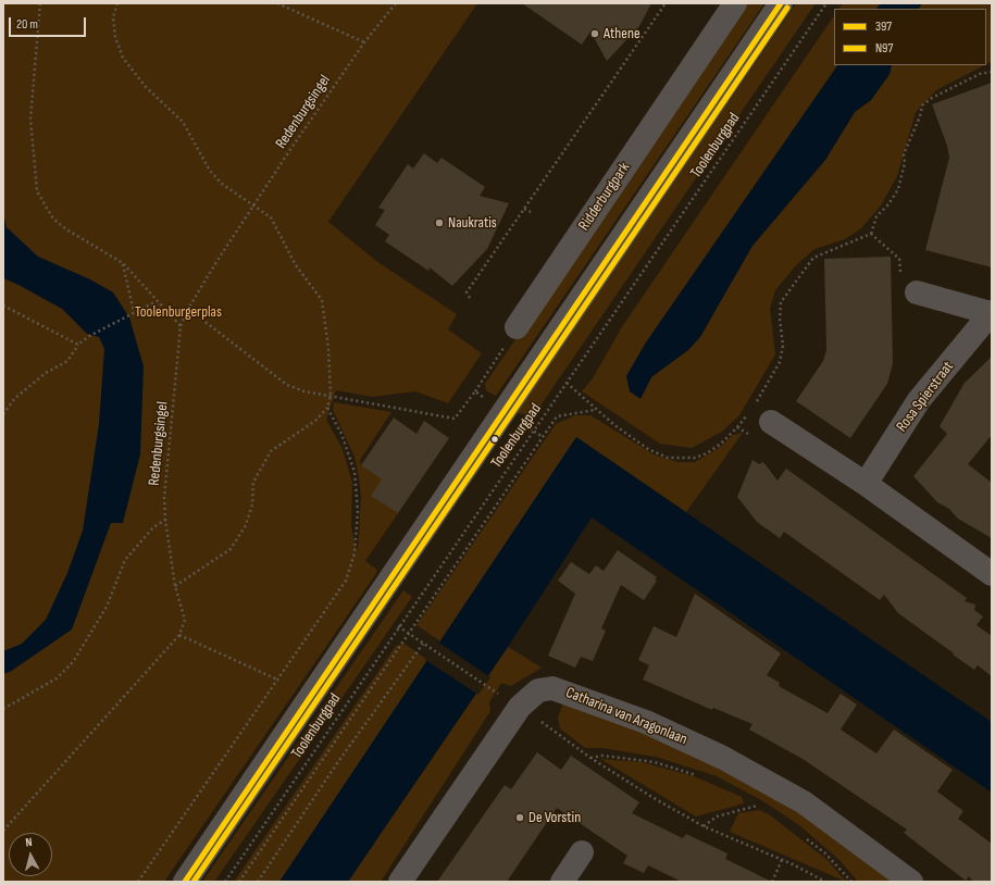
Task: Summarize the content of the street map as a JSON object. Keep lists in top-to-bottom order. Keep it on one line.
{"streets":{"street":["Ridderburgpark","Rosa Spierstraat","Catharina van Aragonlaan"],"path":["Redenburgsingel","Toolenburgpad"]},"parks":["Toolenburgerplas"],"places":["Athene","Naukratis","De Vorstin"],"lines":["transit line 397","transit line N97"],"legend":["397","N97"],"scale_bar":"20 m","north":"top"}
